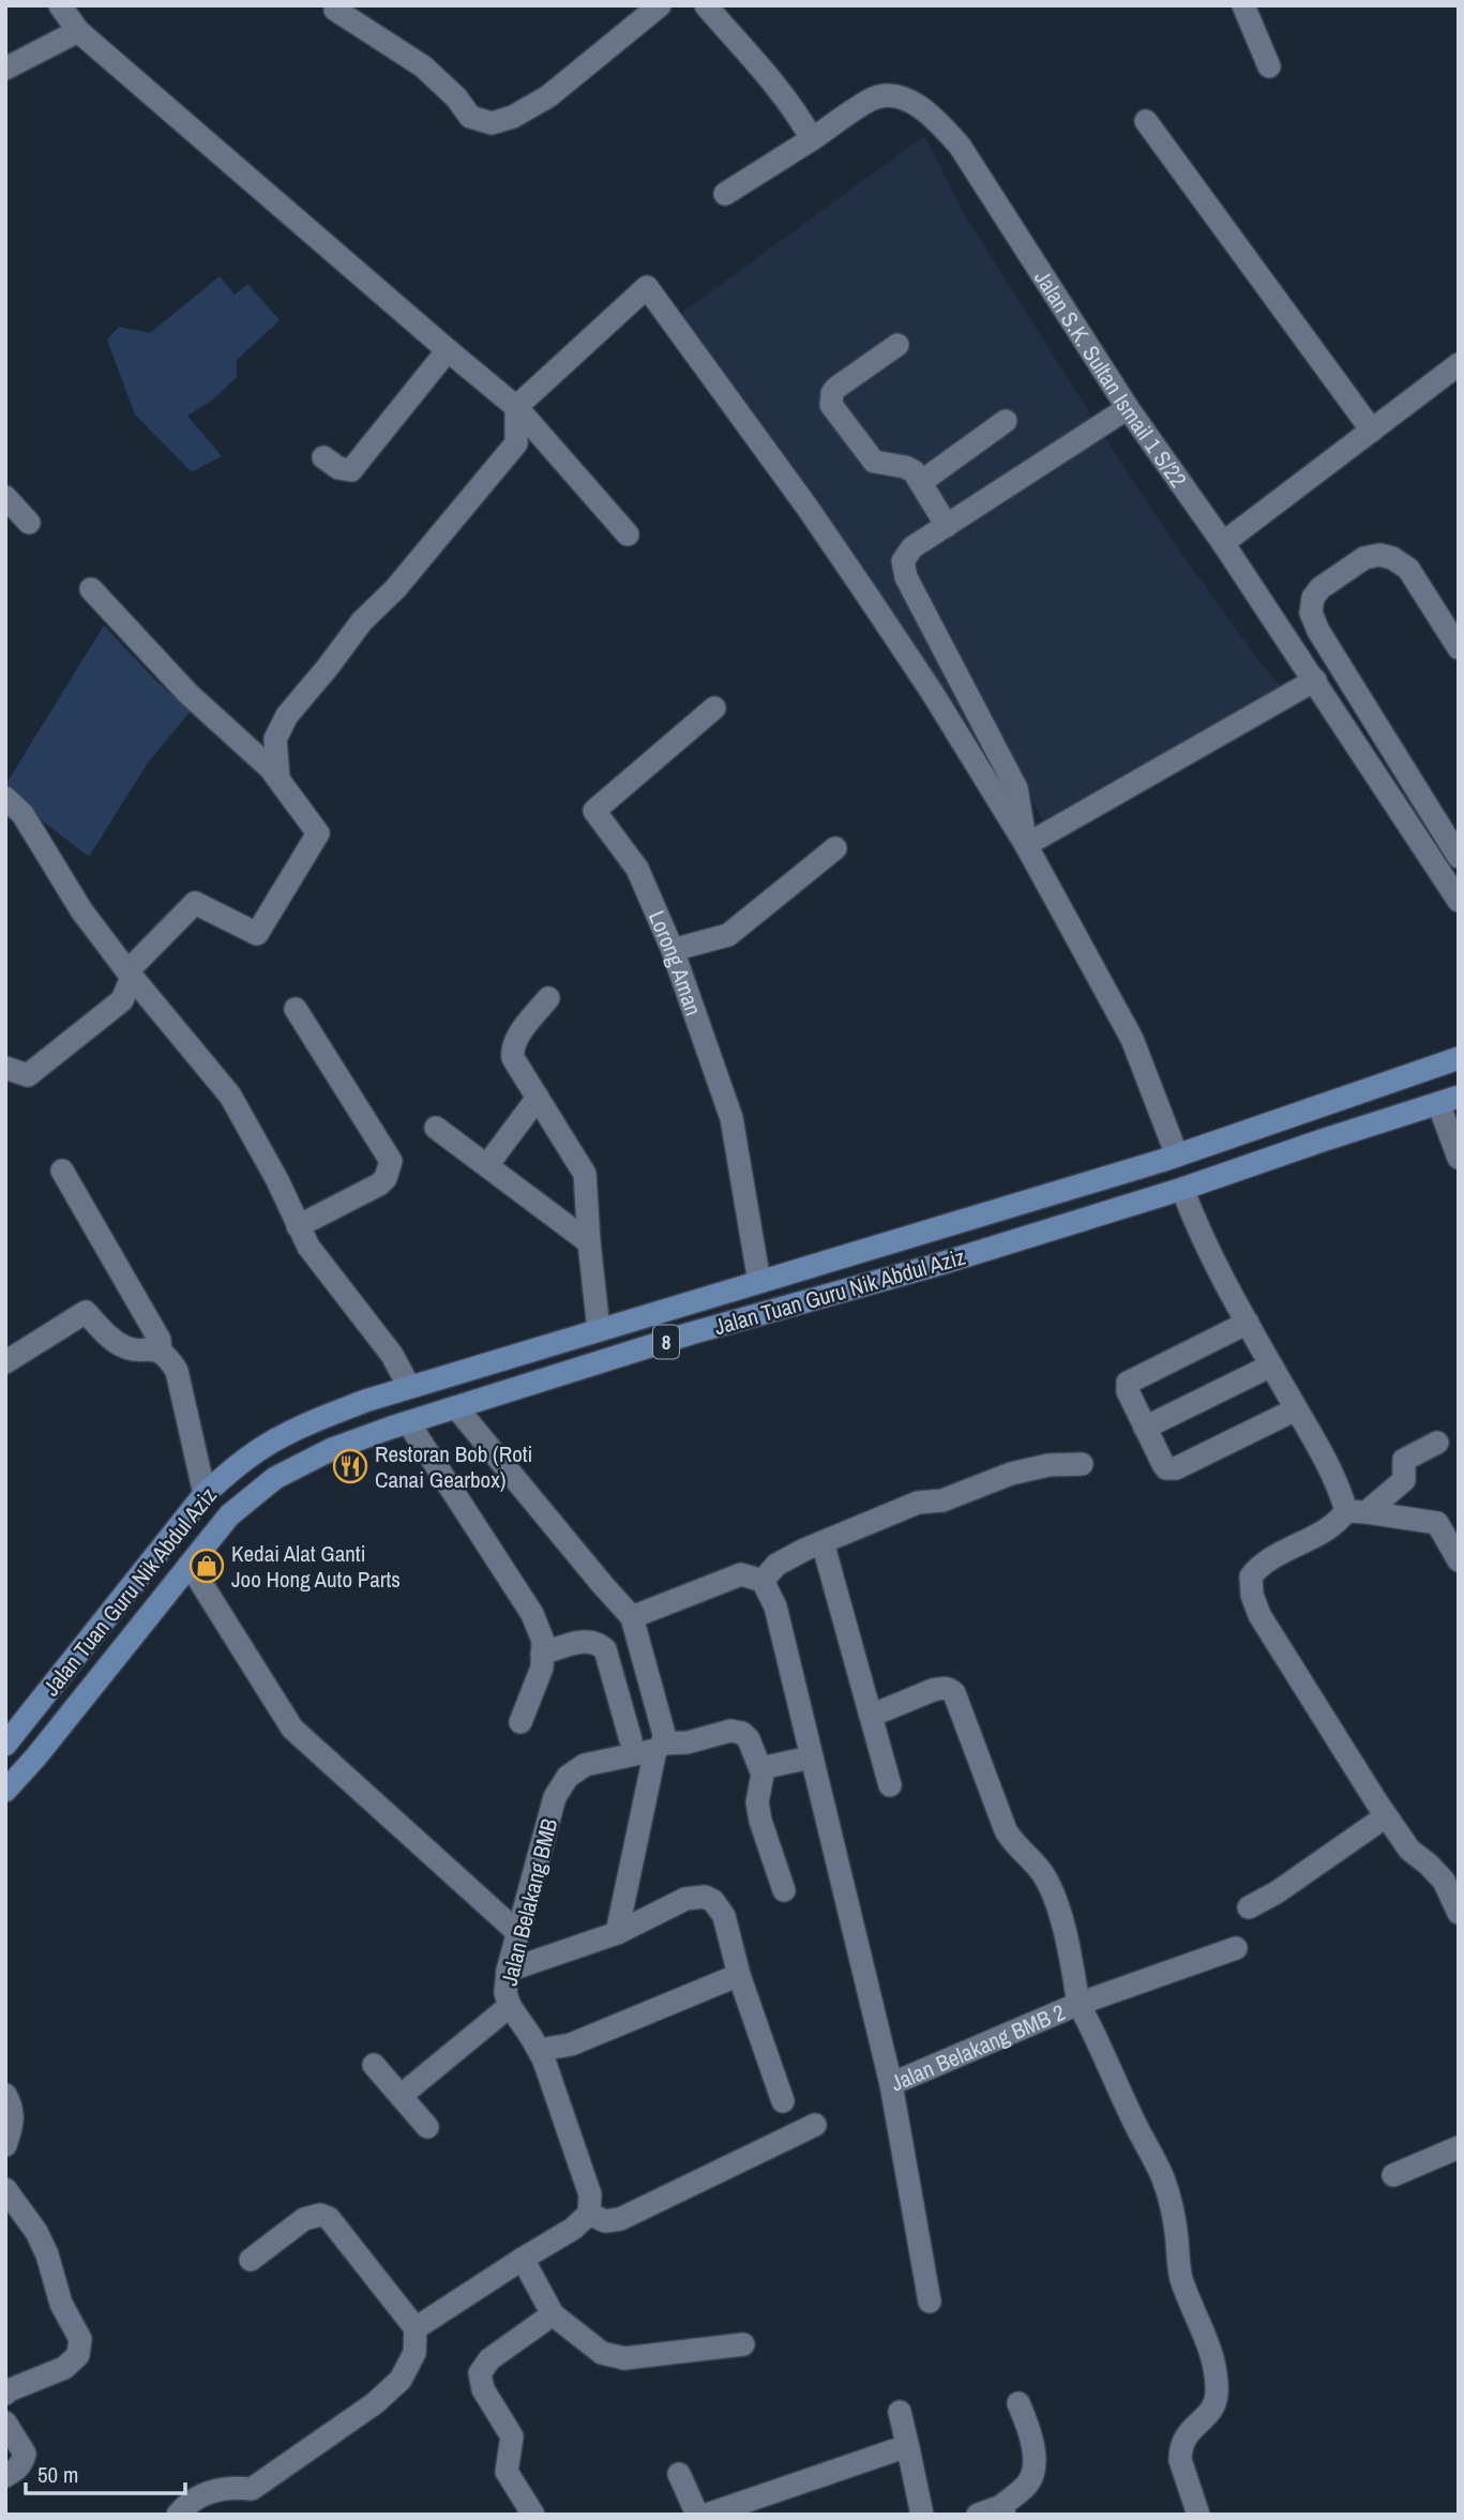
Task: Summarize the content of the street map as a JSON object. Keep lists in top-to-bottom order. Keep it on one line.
{"streets":{"main road":["Jalan Tuan Guru Nik Abdul Aziz","8"],"street":["Jalan S.K. Sultan Ismail 1 S/22","Lorong Aman","Jalan Belakang BMB","Jalan Belakang BMB 2"]},"crossings":[["Lorong Aman","Jalan Tuan Guru Nik Abdul Aziz"]],"places":{"restaurant":["Restoran Bob (Roti Canai Gearbox)"],"shop":["Kedai Alat Ganti Joo Hong Auto Parts"]},"scale_bar":"50 m"}
